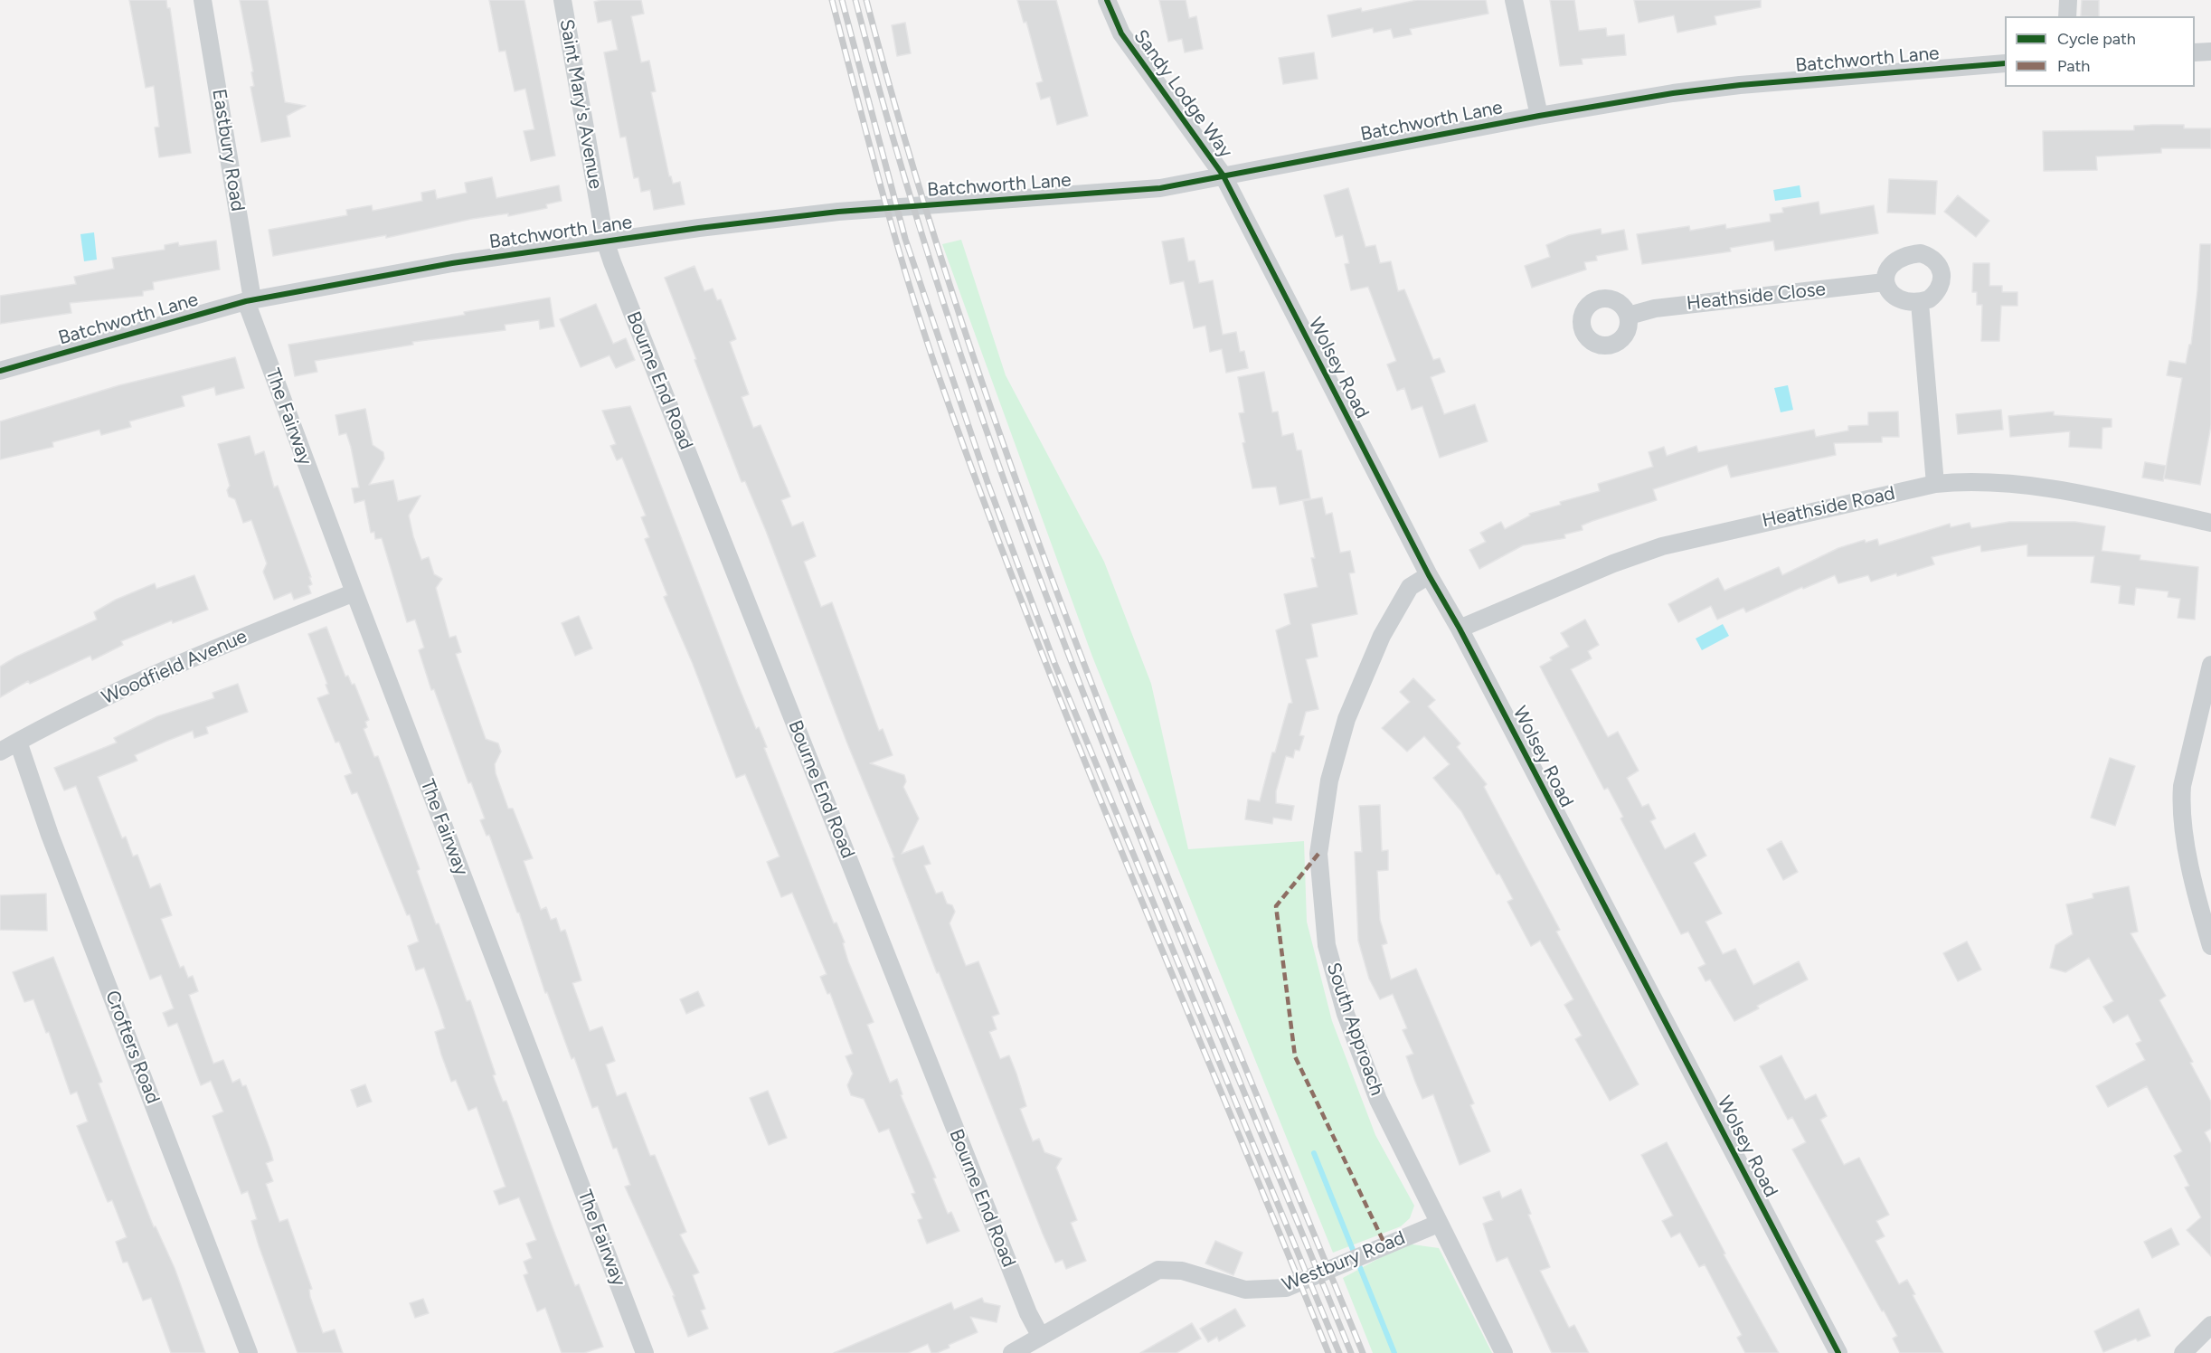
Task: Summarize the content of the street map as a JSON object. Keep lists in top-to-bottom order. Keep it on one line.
{"streets":{"street":["Batchworth Lane","Sandy Lodge Way","Saint Mary's Avenue","Eastbury Road","Heathside Close","Wolsey Road","Bourne End Road","The Fairway","Heathside Road","Woodfield Avenue","South Approach","Crofters Road","Westbury Road"]},"crossings":[["Batchworth Lane","Sandy Lodge Way"],["Batchworth Lane","Saint Mary's Avenue"],["Batchworth Lane","Eastbury Road"],["Batchworth Lane","Wolsey Road"],["Batchworth Lane","Bourne End Road"],["Batchworth Lane","The Fairway"],["Sandy Lodge Way","Wolsey Road"],["Saint Mary's Avenue","Bourne End Road"],["Eastbury Road","The Fairway"],["Wolsey Road","Heathside Road"],["Wolsey Road","South Approach"],["Bourne End Road","Westbury Road"],["The Fairway","Woodfield Avenue"],["Woodfield Avenue","Crofters Road"],["South Approach","Westbury Road"]],"legend":["Cycle path","Path"]}
